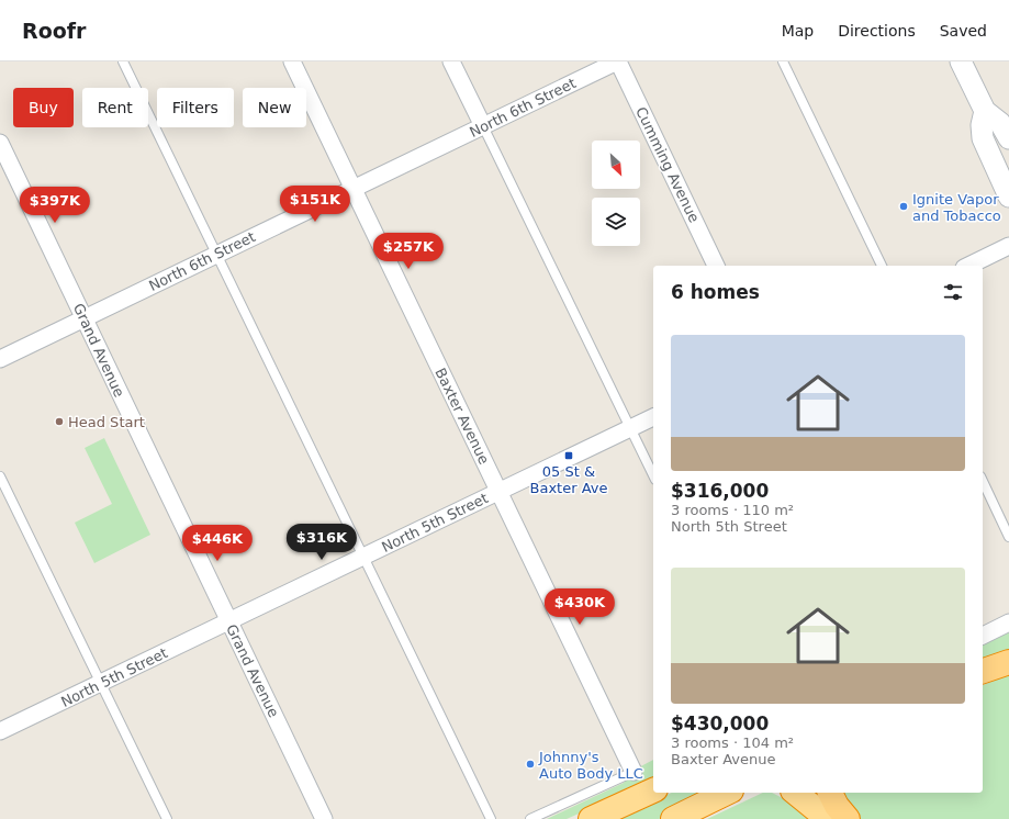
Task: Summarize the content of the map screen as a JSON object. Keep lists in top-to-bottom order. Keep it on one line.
{"streets":{"street":["North 6th Street","Cumming Avenue","Grand Avenue","Baxter Avenue","North 5th Street"]},"crossings":[["North 6th Street","Cumming Avenue"],["North 6th Street","Grand Avenue"],["North 6th Street","Baxter Avenue"],["Grand Avenue","North 5th Street"],["Baxter Avenue","North 5th Street"]],"places":{"other":["Ignite Vapor and Tobacco","Head Start","Johnny's Auto Body LLC"],"transit":["05 St & Baxter Ave"]},"north":"bottom right","page":{"header":"Roofr","nav":["Map","Directions","Saved"],"chip":["Buy","Rent","Filters","New"],"price":["$151K","$397K","$257K","$316K","$446K","$430K"],"heading":"6 homes","list":[{"name":"$316,000","note":"3 rooms · 110 m² · North 5th Street"},{"name":"$430,000","note":"3 rooms · 104 m² · Baxter Avenue"}]}}
